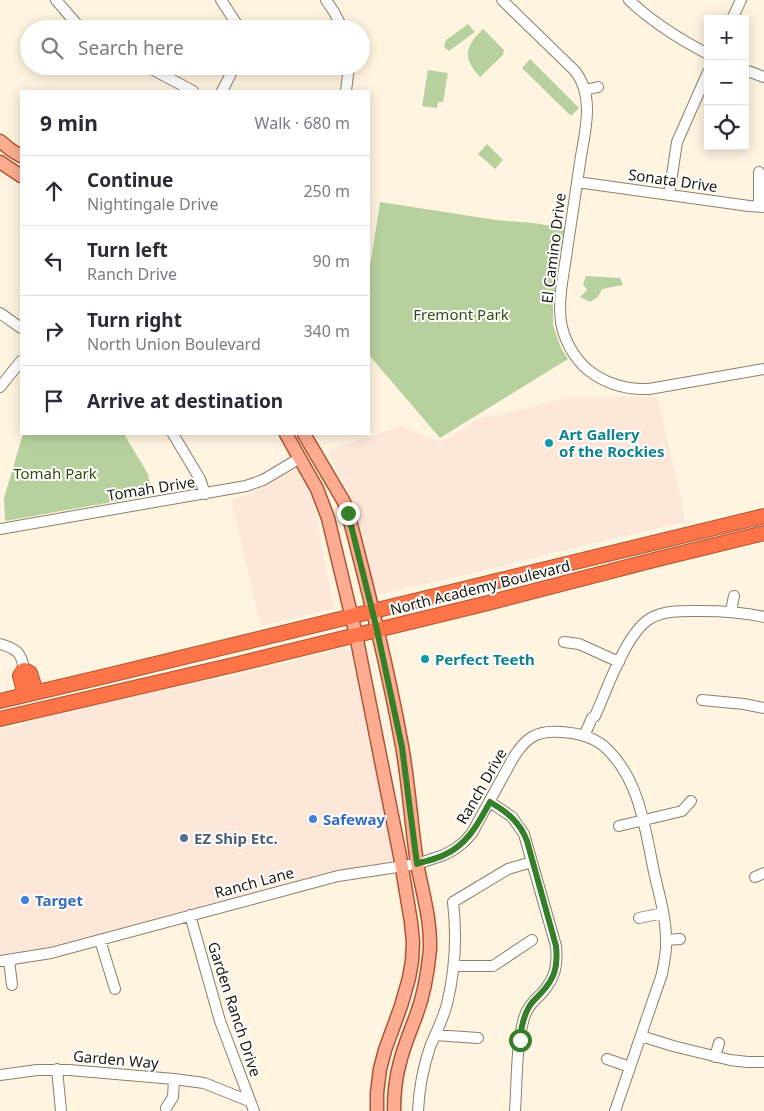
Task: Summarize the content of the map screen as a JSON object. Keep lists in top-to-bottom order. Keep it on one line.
{"streets":{"highway":["North Academy Boulevard"],"street":["Sonata Drive","El Camino Drive","Tomah Drive","Ranch Drive","Ranch Lane","Garden Ranch Drive","Garden Way"]},"crossings":[["Sonata Drive","El Camino Drive"],["Ranch Drive","Ranch Lane"],["Ranch Lane","Garden Ranch Drive"],["Garden Ranch Drive","Garden Way"]],"parks":["Fremont Park","Tomah Park"],"places":["Art Gallery of the Rockies","Perfect Teeth","Safeway","EZ Ship Etc.","Target"],"page":{"map_buttons":["+","−"],"search":"Search here","heading":["9 min","Walk · 680 m"],"list":[["Continue","Nightingale Drive","250 m"],["Turn left","Ranch Drive","90 m"],["Turn right","North Union Boulevard","340 m"],"Arrive at destination"]}}
